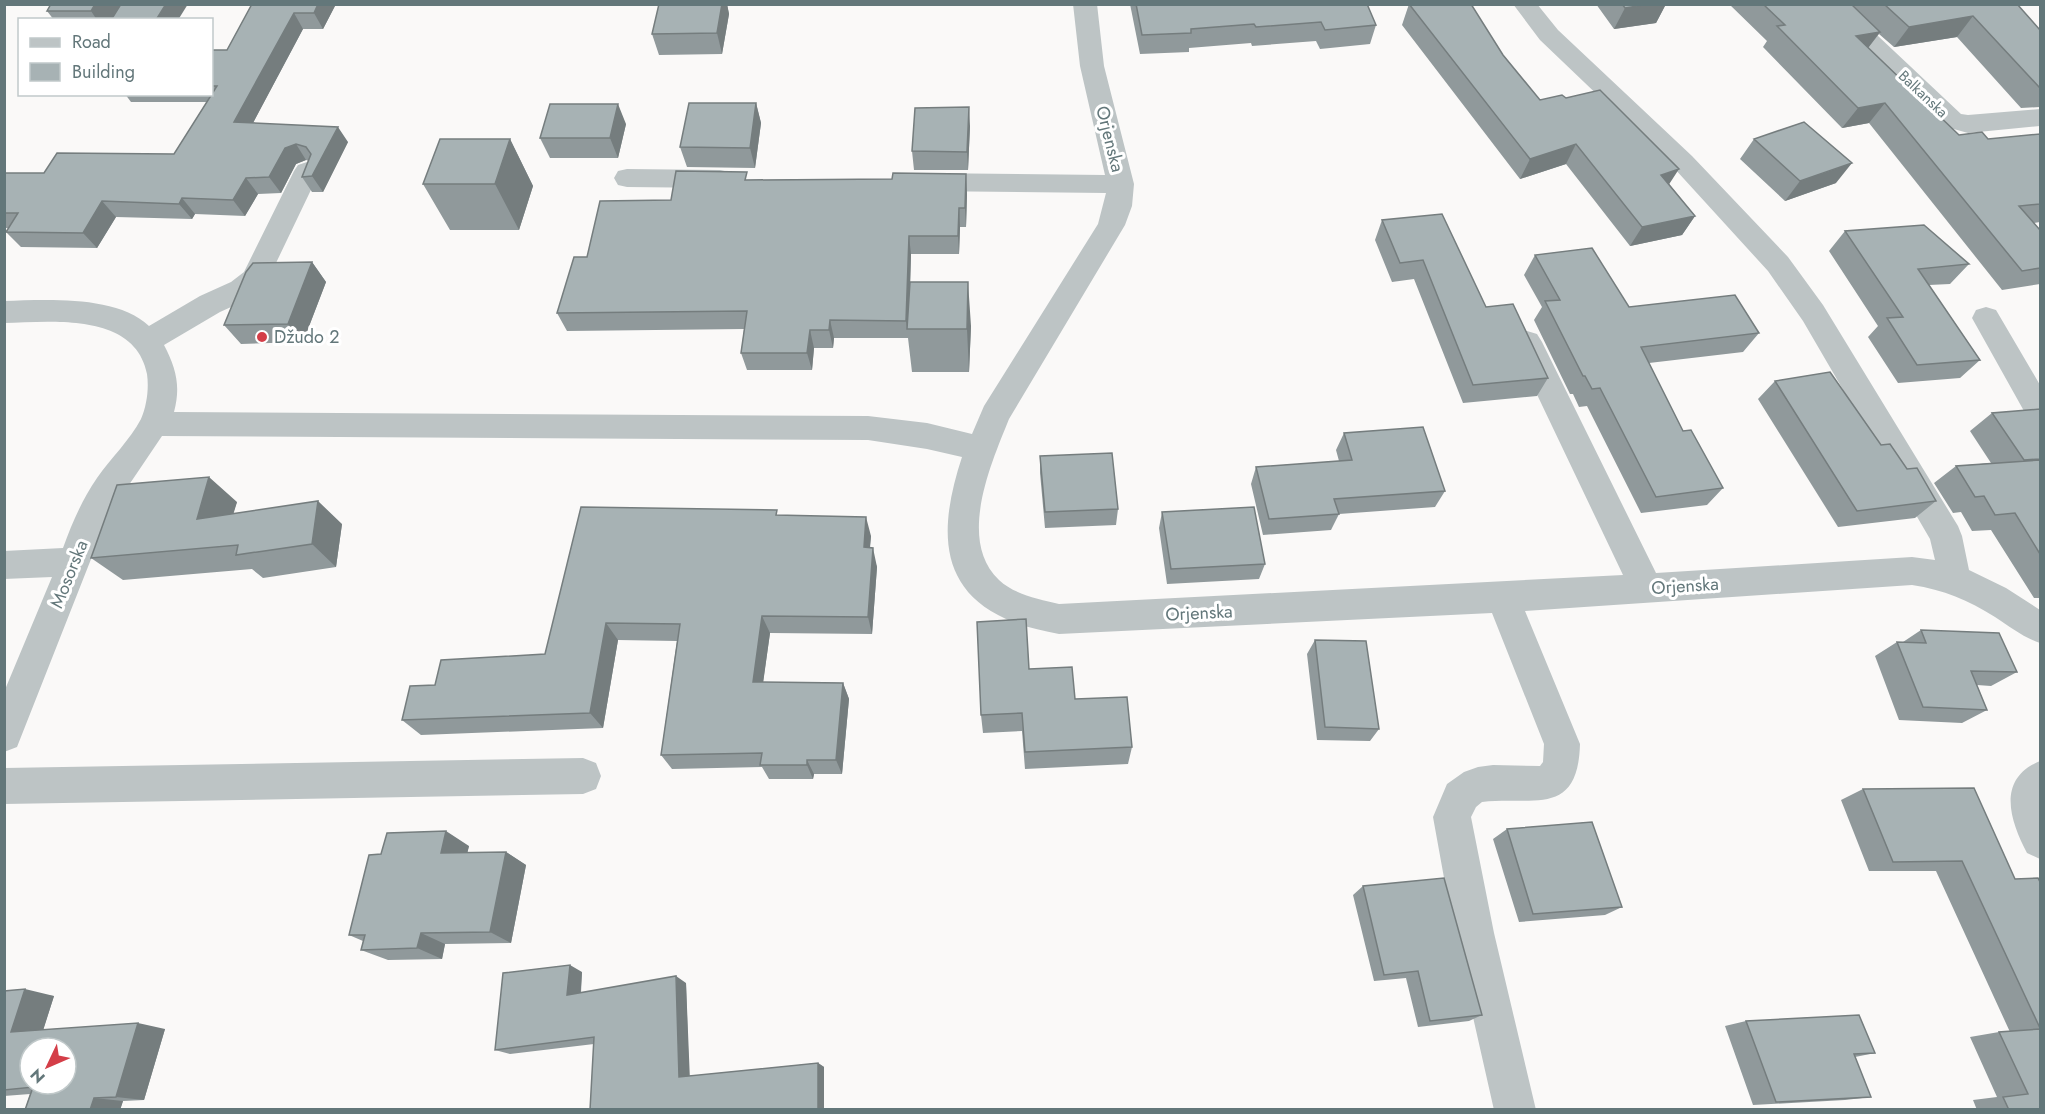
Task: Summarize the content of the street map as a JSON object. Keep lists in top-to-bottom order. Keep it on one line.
{"streets":{"street":["Balkanska","Orjenska","Mosorska"]},"places":["Džudo 2"],"legend":["Road","Building"],"north":"bottom left"}
